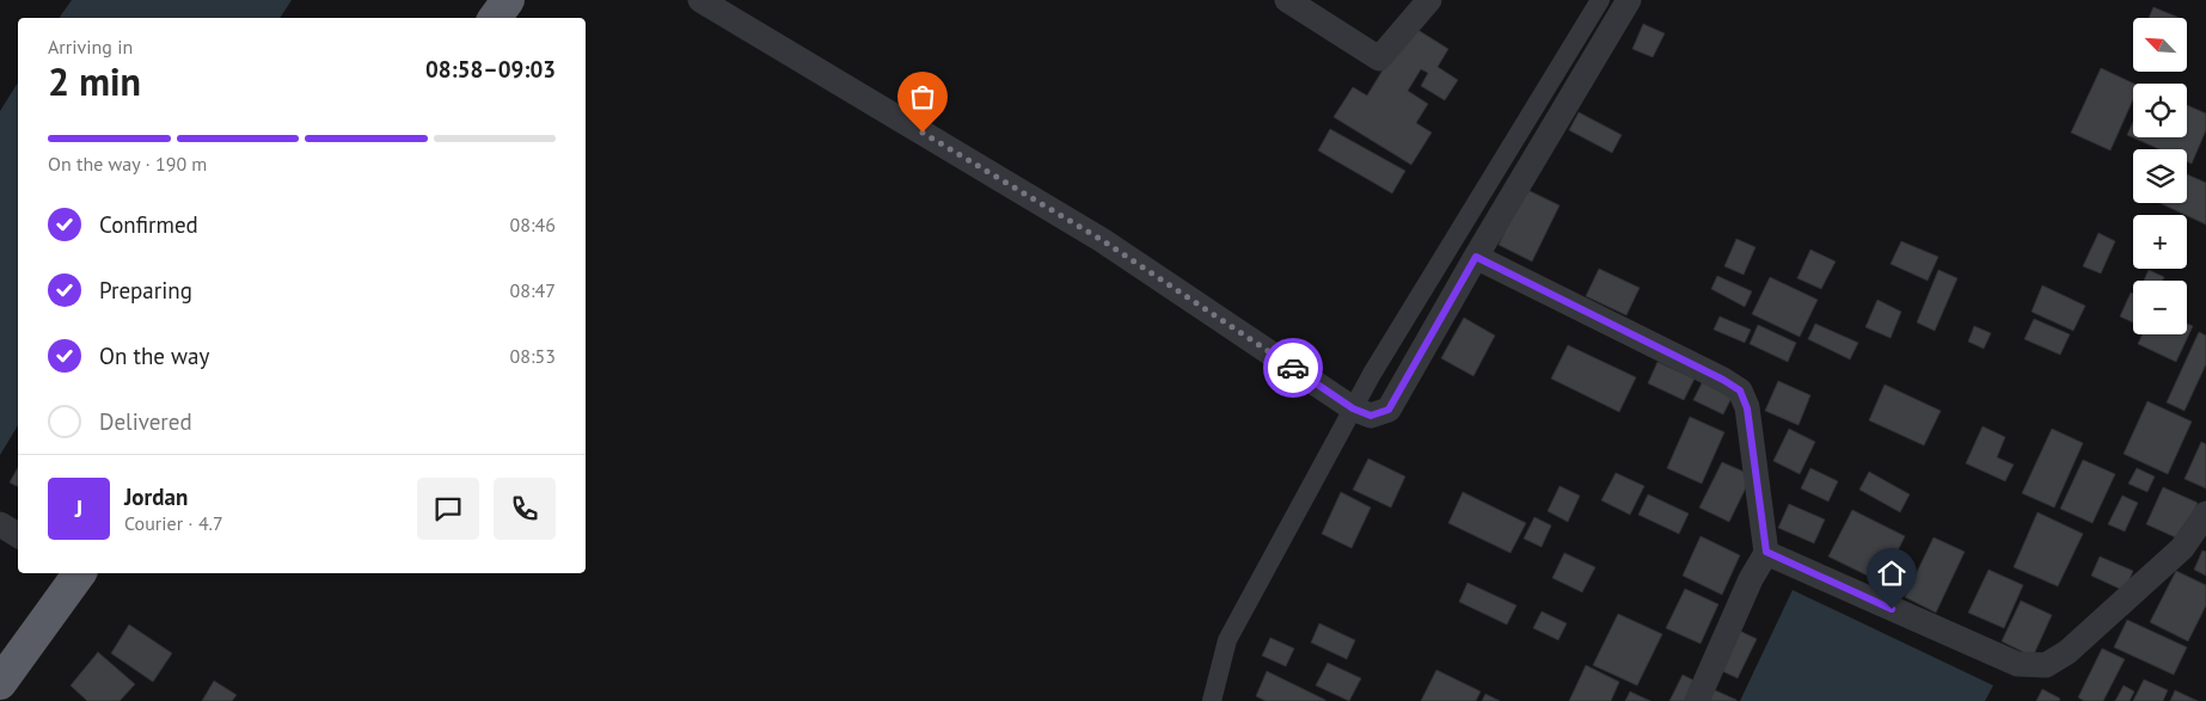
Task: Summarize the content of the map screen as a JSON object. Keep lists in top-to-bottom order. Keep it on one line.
{"north":"top left","page":{"map_buttons":["+","−"],"heading":["2 min","Arriving in","08:58–09:03"],"panel":["Jordan","Courier · 4.7"],"bar":"On the way · 190 m","list":[["Confirmed","08:46"],["Preparing","08:47"],["On the way","08:53"],"Delivered"],"round":"J"}}
